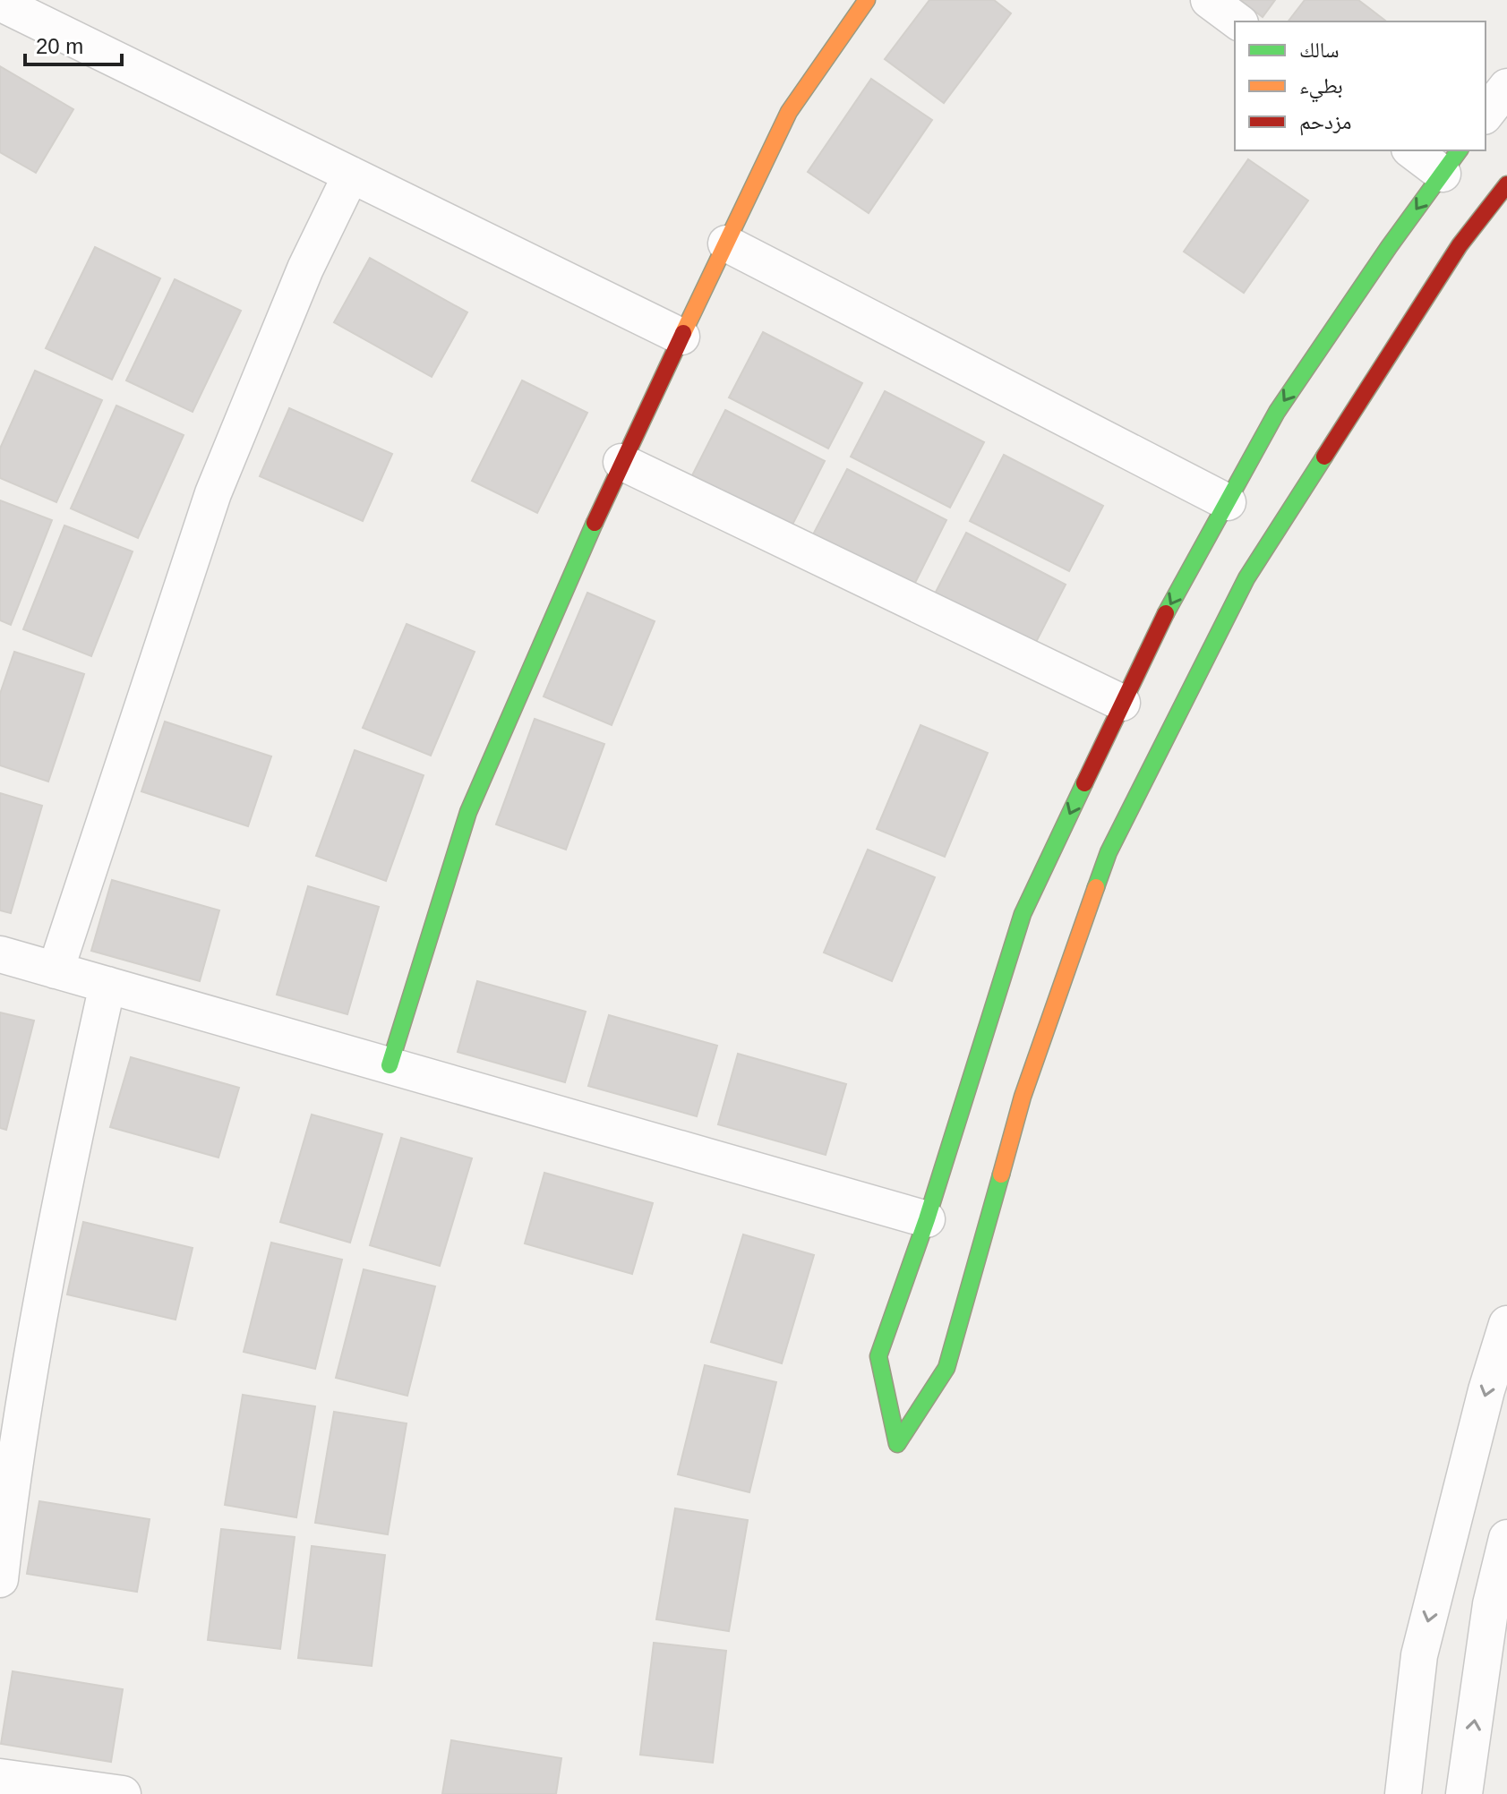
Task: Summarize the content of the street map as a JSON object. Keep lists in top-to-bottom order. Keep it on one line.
{"legend":["سالك","بطيء","مزدحم"],"scale_bar":"20 m"}
